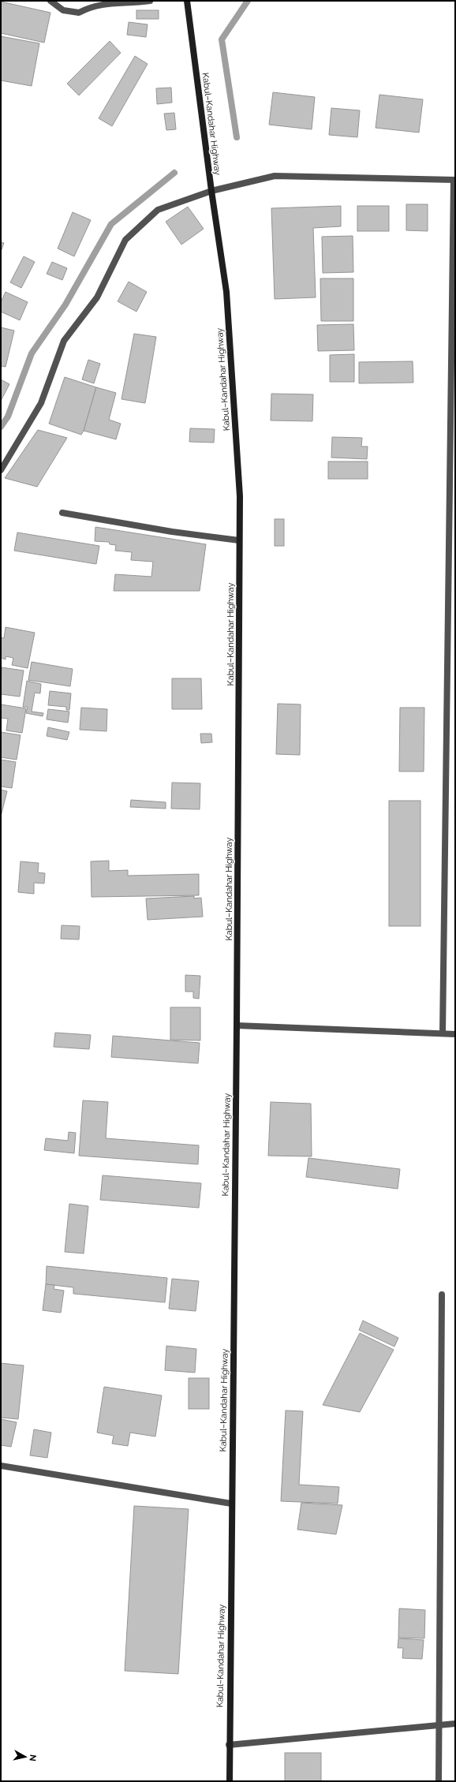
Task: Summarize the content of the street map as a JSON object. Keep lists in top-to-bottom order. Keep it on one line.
{"streets":{"main road":["Kabul–Kandahar Highway"]},"north":"right"}
